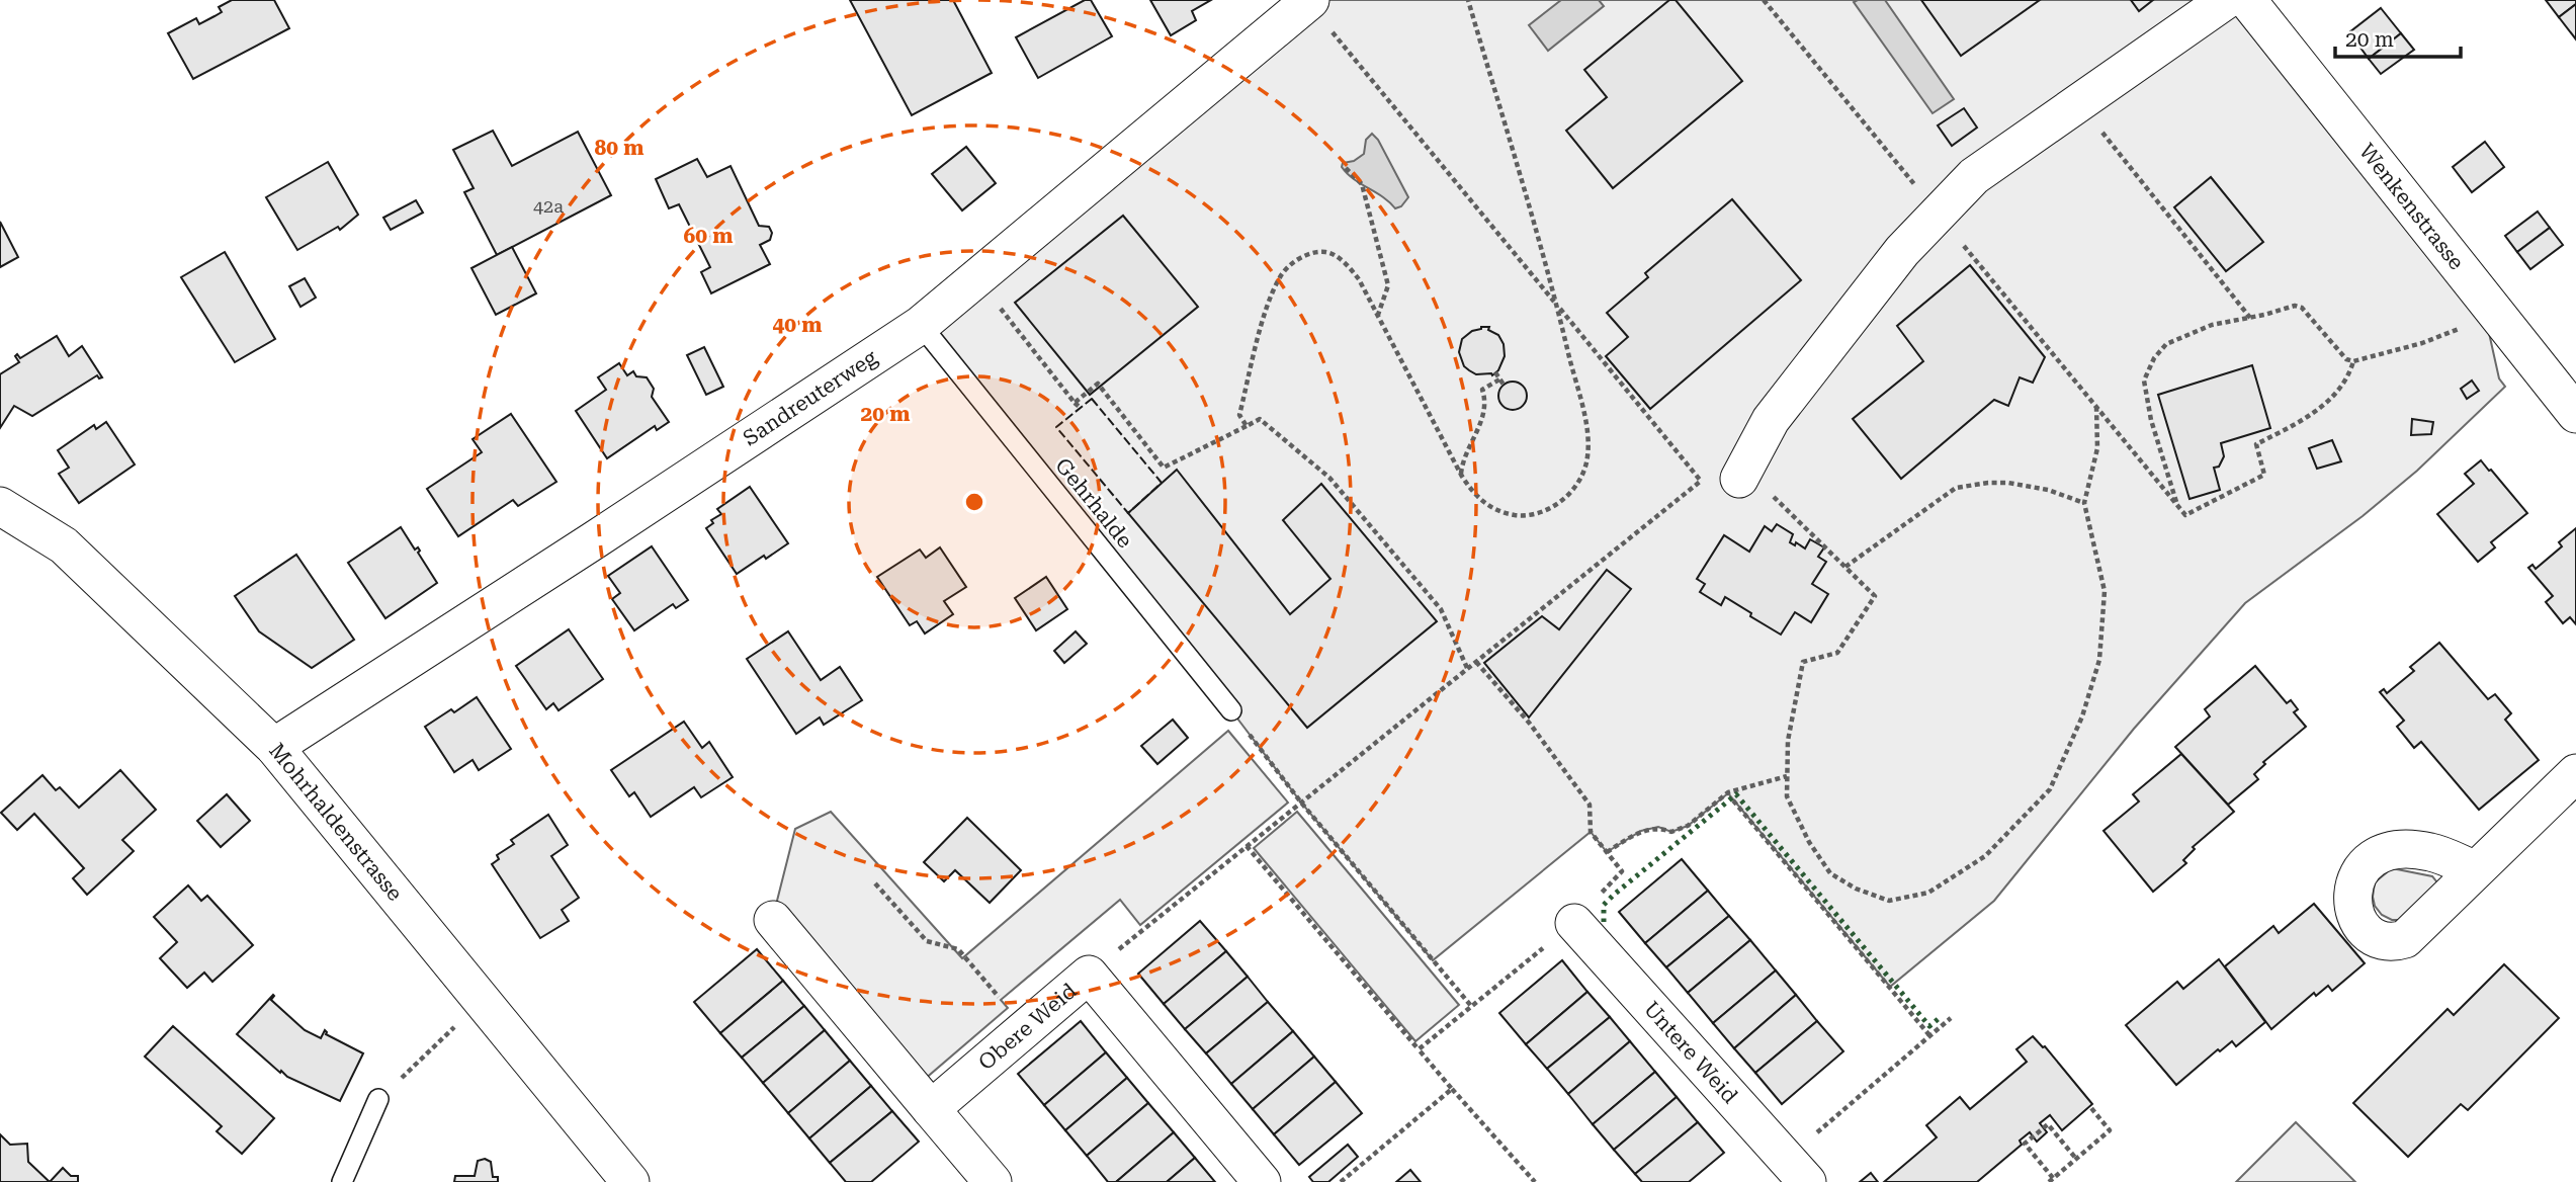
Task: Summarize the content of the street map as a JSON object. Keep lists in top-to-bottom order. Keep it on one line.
{"streets":{"street":["Wenkenstrasse","Sandreuterweg","Mohrhaldenstrasse","Obere Weid","Untere Weid"],"lane":["Gehrhalde"]},"crossings":[["Sandreuterweg","Gehrhalde"],["Sandreuterweg","Mohrhaldenstrasse"]],"house_numbers":["42a"],"scale_bar":"20 m","rings":["80 m","60 m","40 m","20 m"]}
